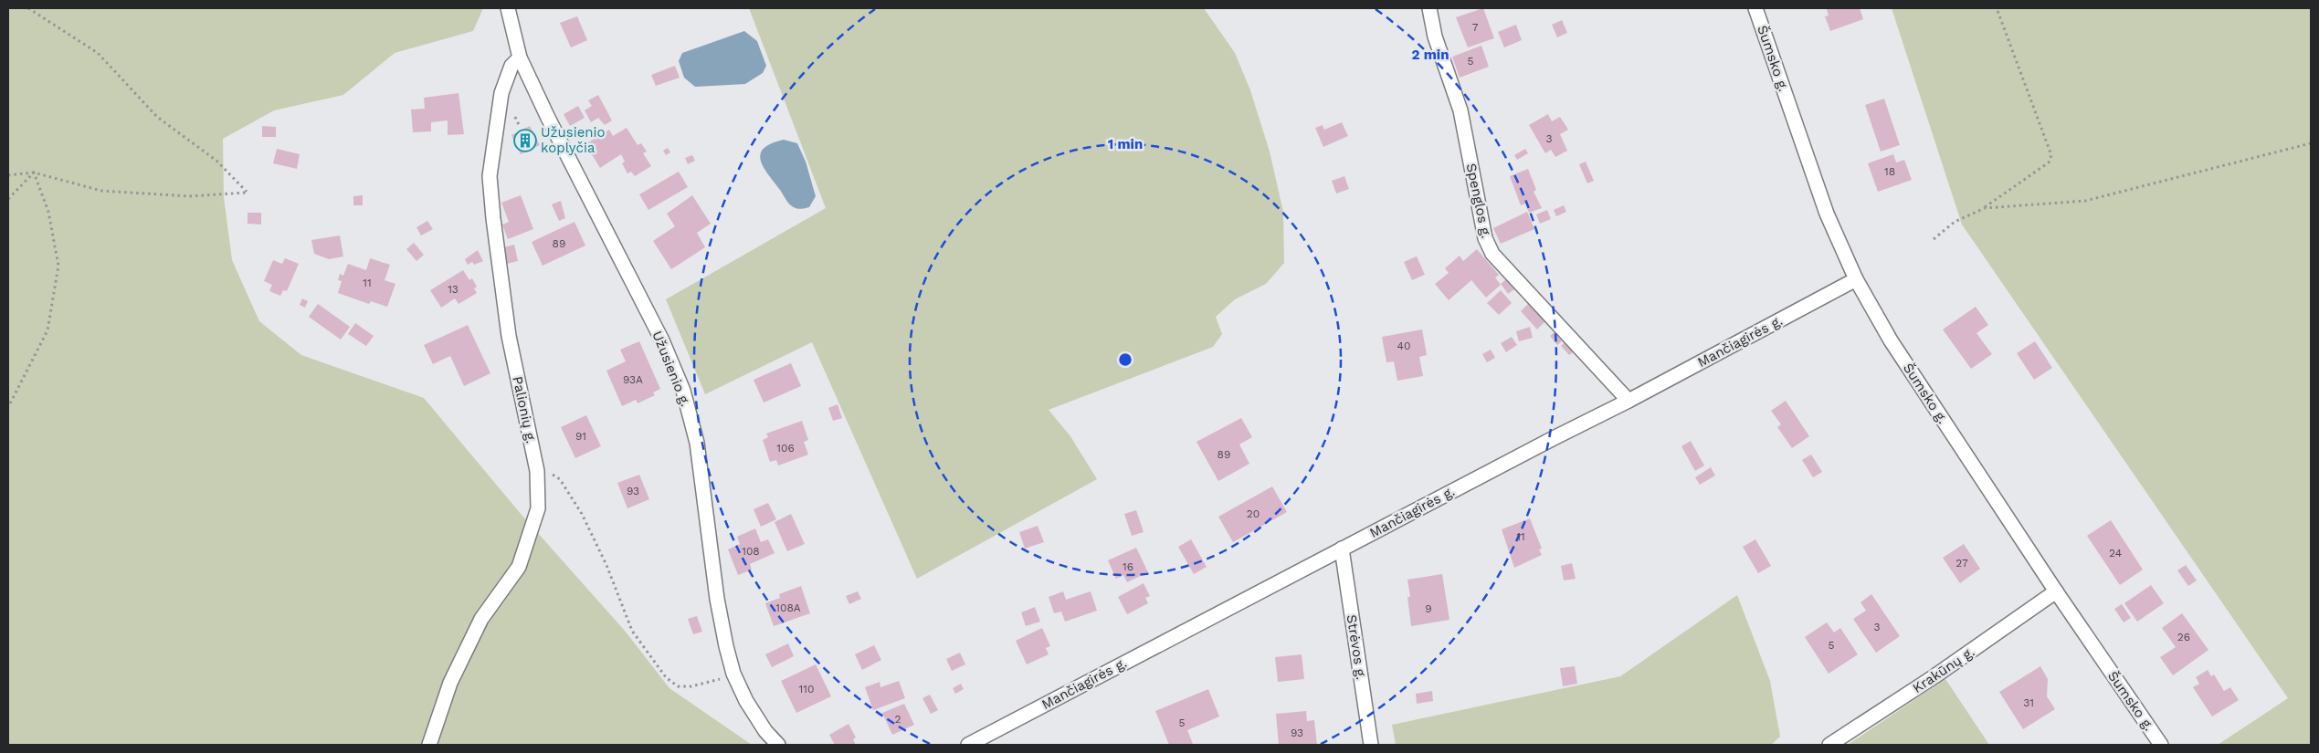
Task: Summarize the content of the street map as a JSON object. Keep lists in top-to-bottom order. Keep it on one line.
{"streets":{"street":["Šumsko g.","Spenglos g.","Mančiagirės g.","Užusienio g.","Palionių g.","Strėvos g.","Krakūnų g."]},"crossings":[["Šumsko g.","Mančiagirės g."],["Šumsko g.","Krakūnų g."],["Spenglos g.","Mančiagirės g."],["Mančiagirės g.","Strėvos g."],["Užusienio g.","Palionių g."]],"places":{"building":["Užusienio koplyčia"]},"house_numbers":["7","5","3","18","89","11","13","40","93A","91","106","89","93","20","11","108","24","27","16","108A","9","3","26","5","110","31","2","5","93"],"rings":["2 min","1 min"]}
